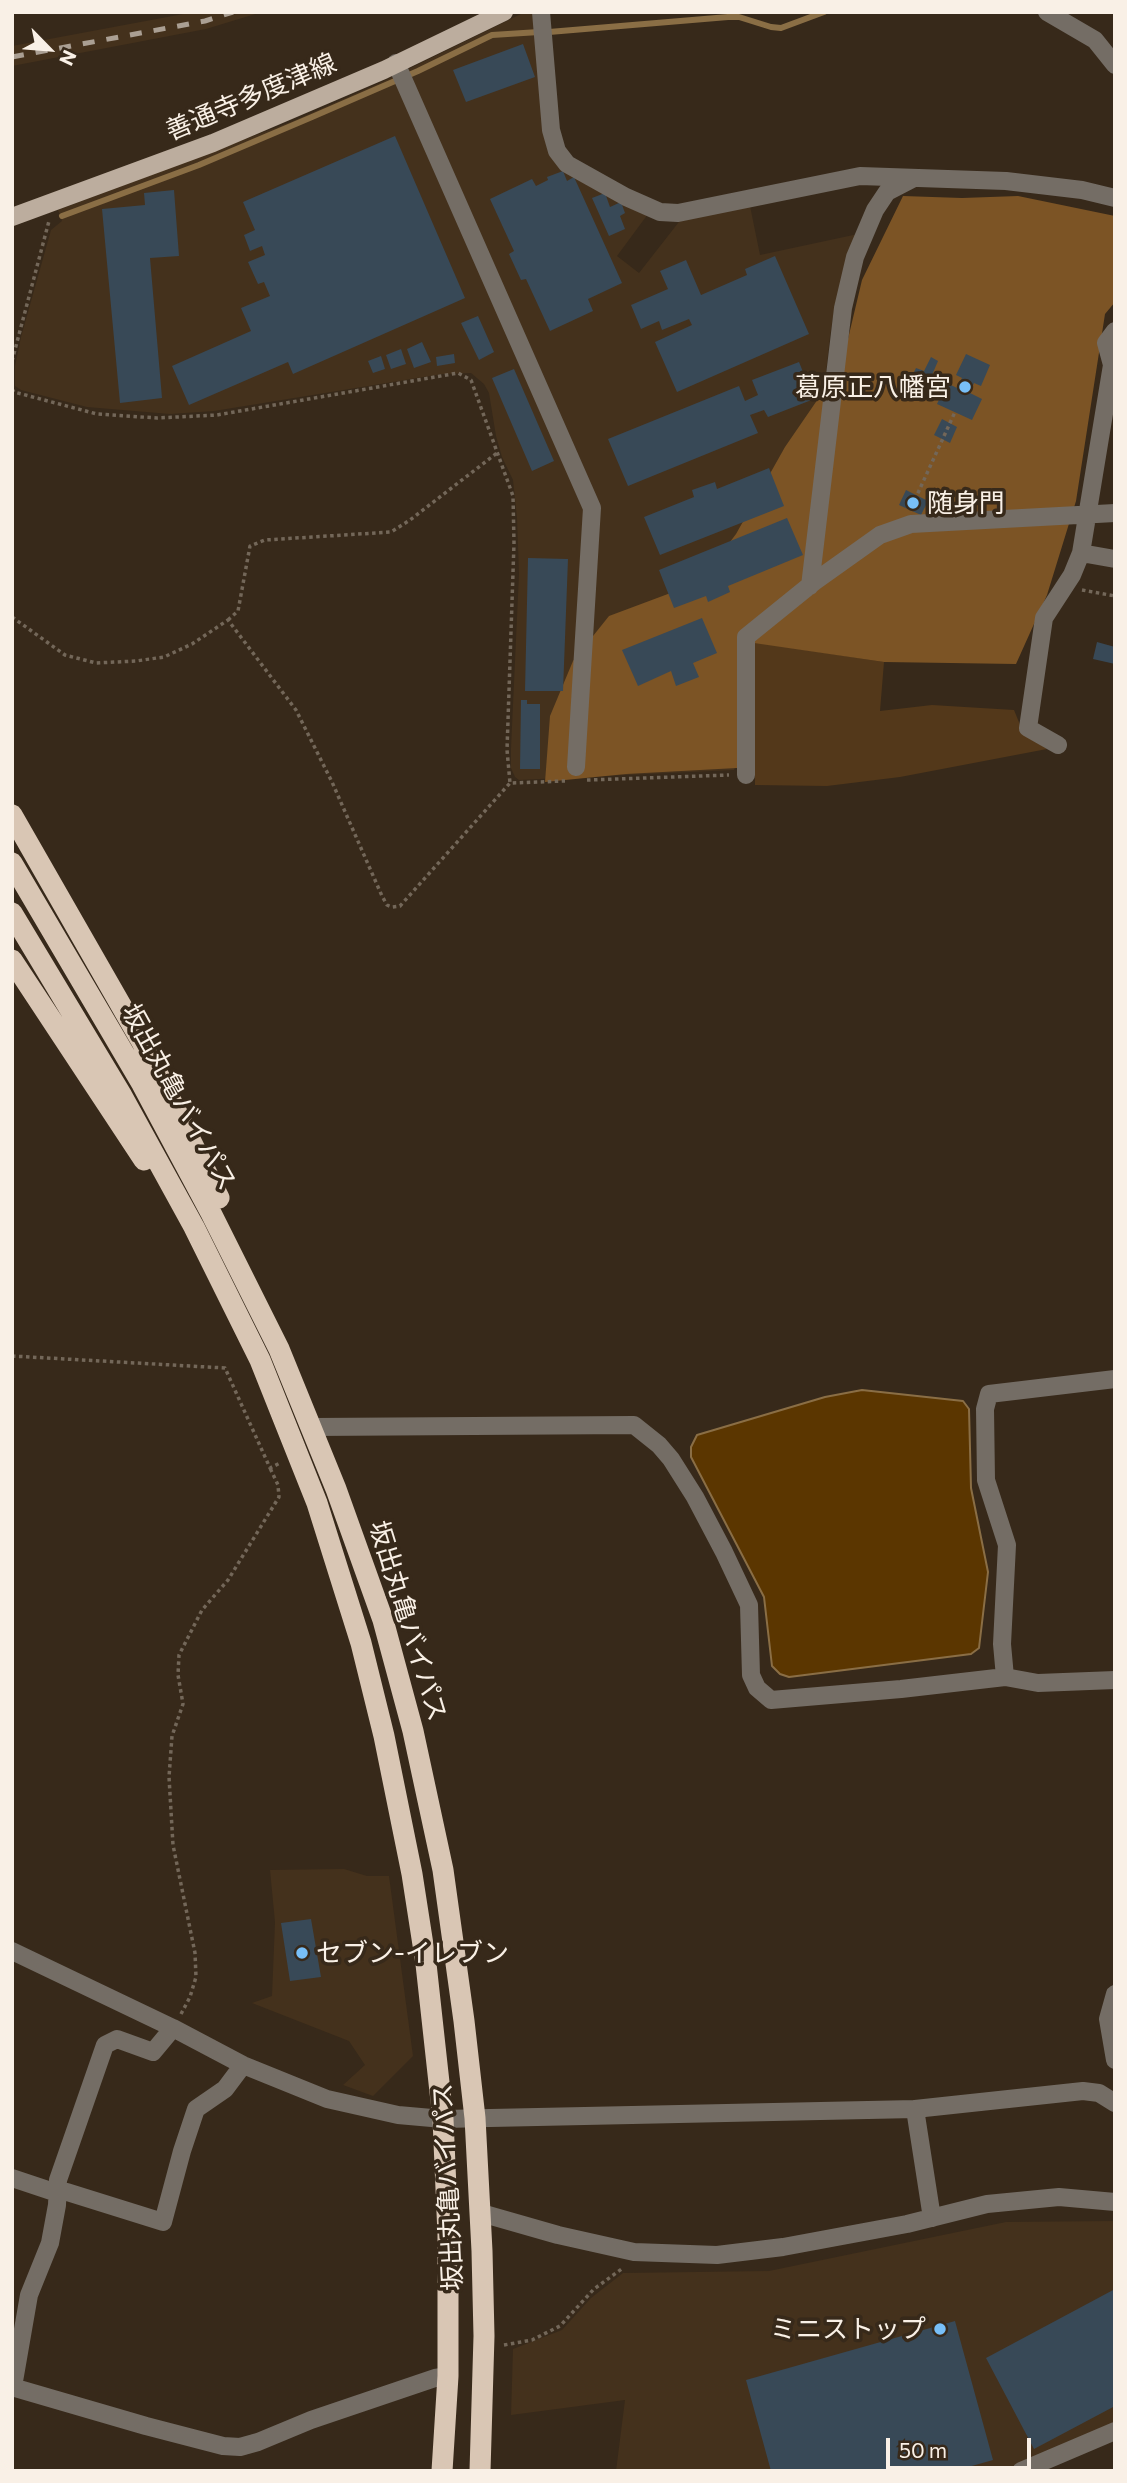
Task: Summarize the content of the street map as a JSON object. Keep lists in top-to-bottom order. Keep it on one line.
{"streets":{"highway":["坂出丸亀バイパス"],"main road":["善通寺多度津線"]},"places":["葛原正八幡宮","随身門","セブン-イレブン","ミニストップ"],"scale_bar":"50 m","north":"bottom right"}
